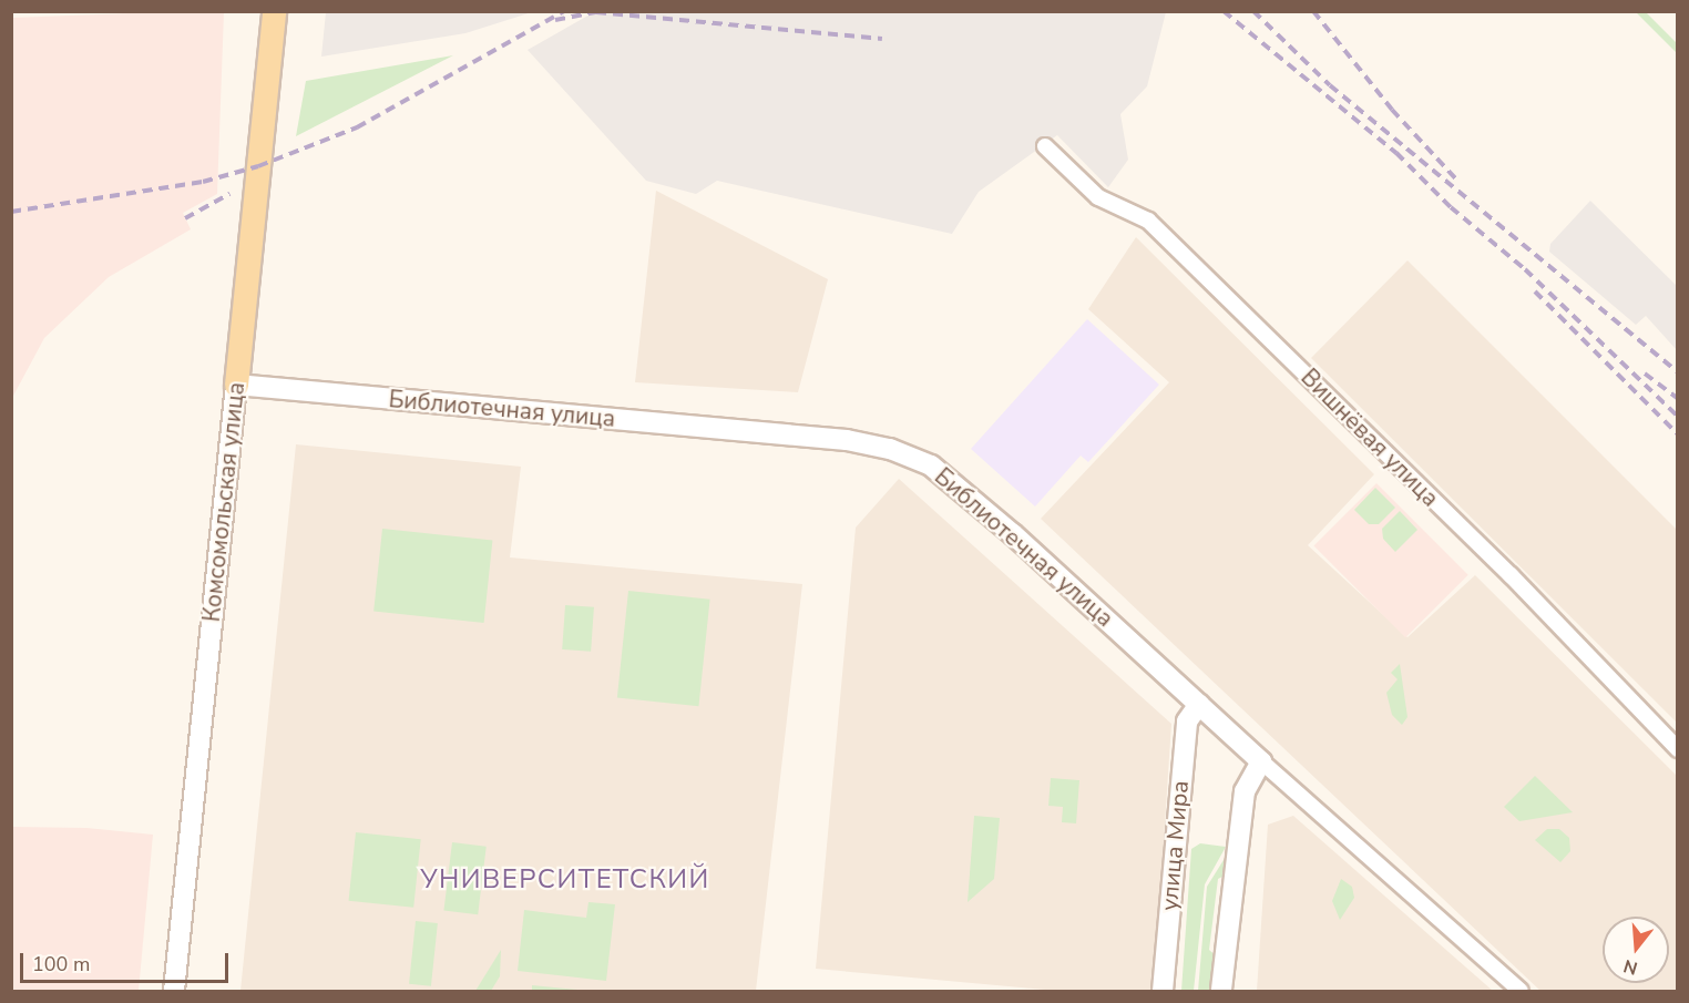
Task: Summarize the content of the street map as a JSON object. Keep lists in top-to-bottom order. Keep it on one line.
{"streets":{"main road":["Комсомольская улица"],"street":["Библиотечная улица","Вишнёвая улица","улица Мира"]},"crossings":[["Библиотечная улица","Комсомольская улица"],["Библиотечная улица","улица Мира"]],"districts":["УНИВЕРСИТЕТСКИЙ"],"scale_bar":"100 m","north":"bottom"}
